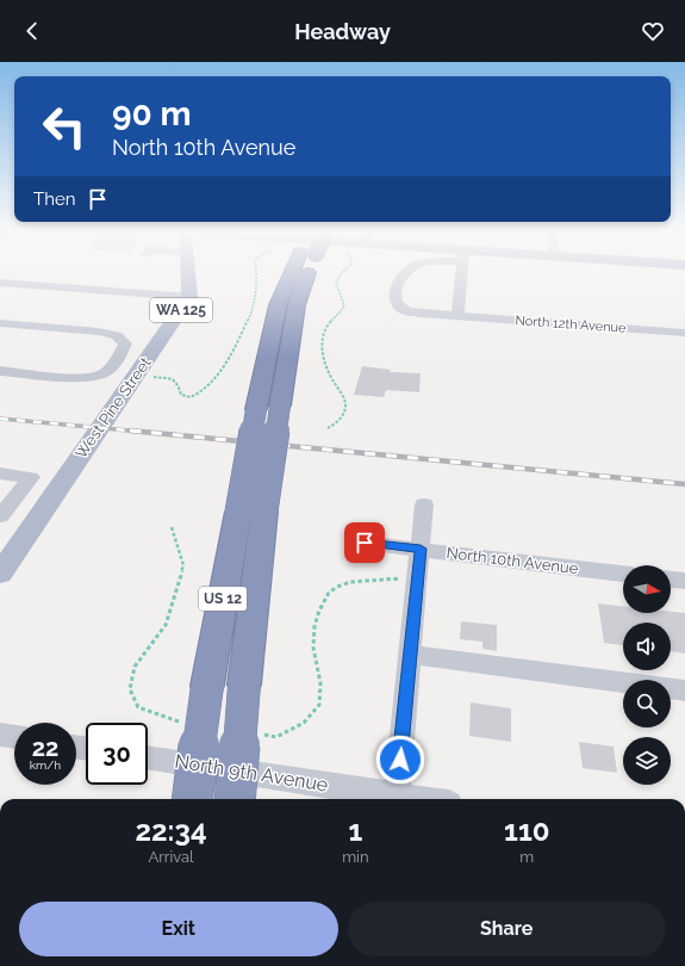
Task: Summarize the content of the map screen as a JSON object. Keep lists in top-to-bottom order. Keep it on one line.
{"streets":{"highway":["US 12"],"main road":["WA 125","West Pine Street"],"street":["North 12th Avenue","North 10th Avenue","North 9th Avenue"]},"crossings":[["WA 125","West Pine Street"]],"north":"right","page":{"header":"Headway","turn":["90 m","North 10th Avenue"],"then":"Then","speed":"22 km/h","limit":"30","eta":["22:34","Arrival","1","min","110","m"],"buttons":["Exit","Share"]}}
